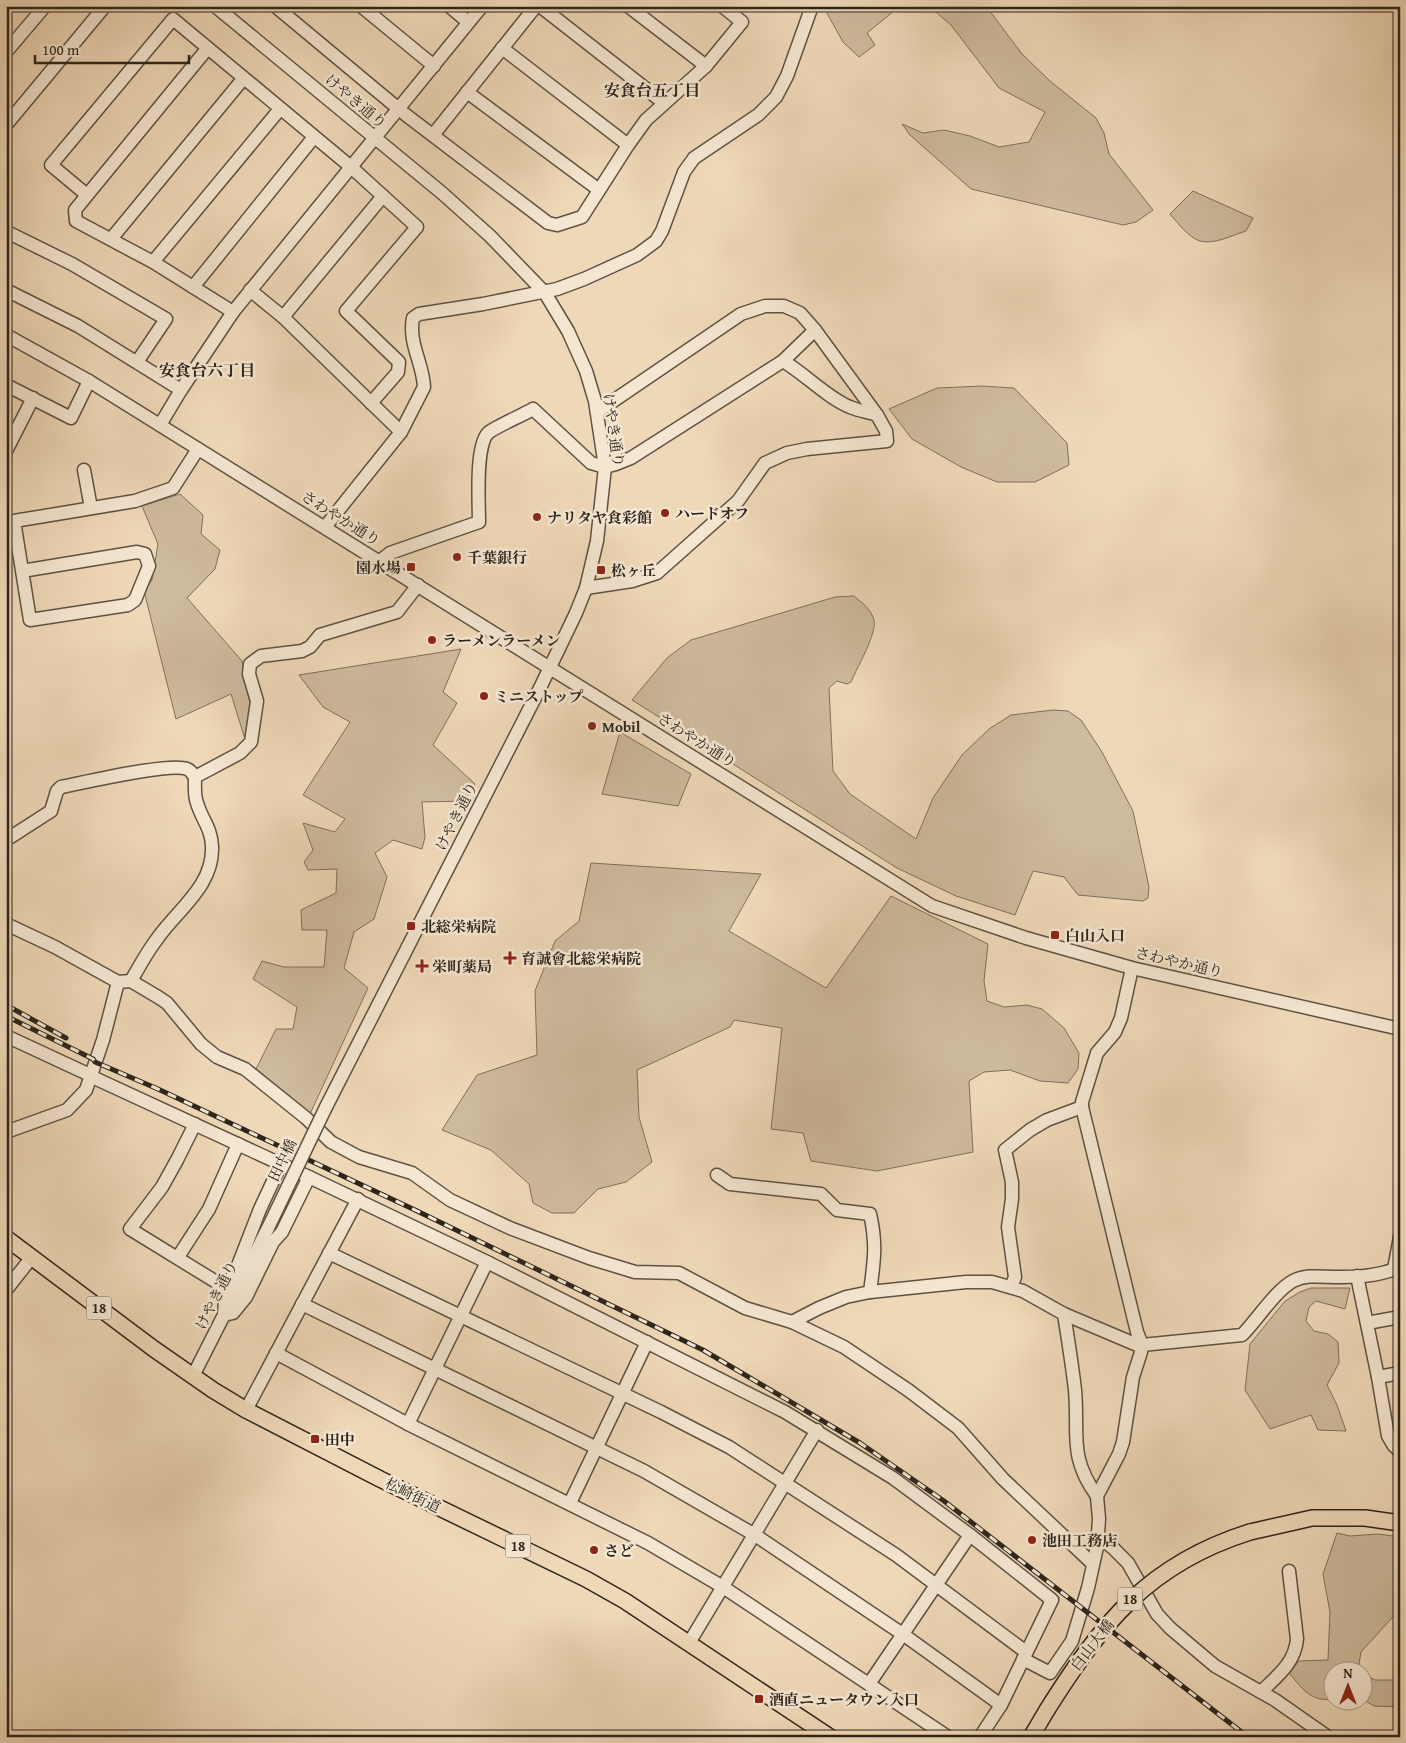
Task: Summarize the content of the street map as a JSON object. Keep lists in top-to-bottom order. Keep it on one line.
{"streets":{"main road":["18","松崎街道","白山大橋"],"street":["けやき通り","さわやか通り","田中橋"]},"crossings":[["けやき通り","さわやか通り"],["けやき通り","田中橋"],["けやき通り","松崎街道"]],"districts":["安食台五丁目","安食台六丁目"],"places":{"other":["ハードオフ","ナリタヤ食彩館","千葉銀行","ラーメンラーメン","ミニストップ","Mobil","池田工務店","さど"],"transit":["園水場","松ヶ丘","北総栄病院","白山入口","田中","酒直ニュータウン入口"],"health":["育誠會北総栄病院","栄町薬局"]},"scale_bar":"100 m","north":"top"}
